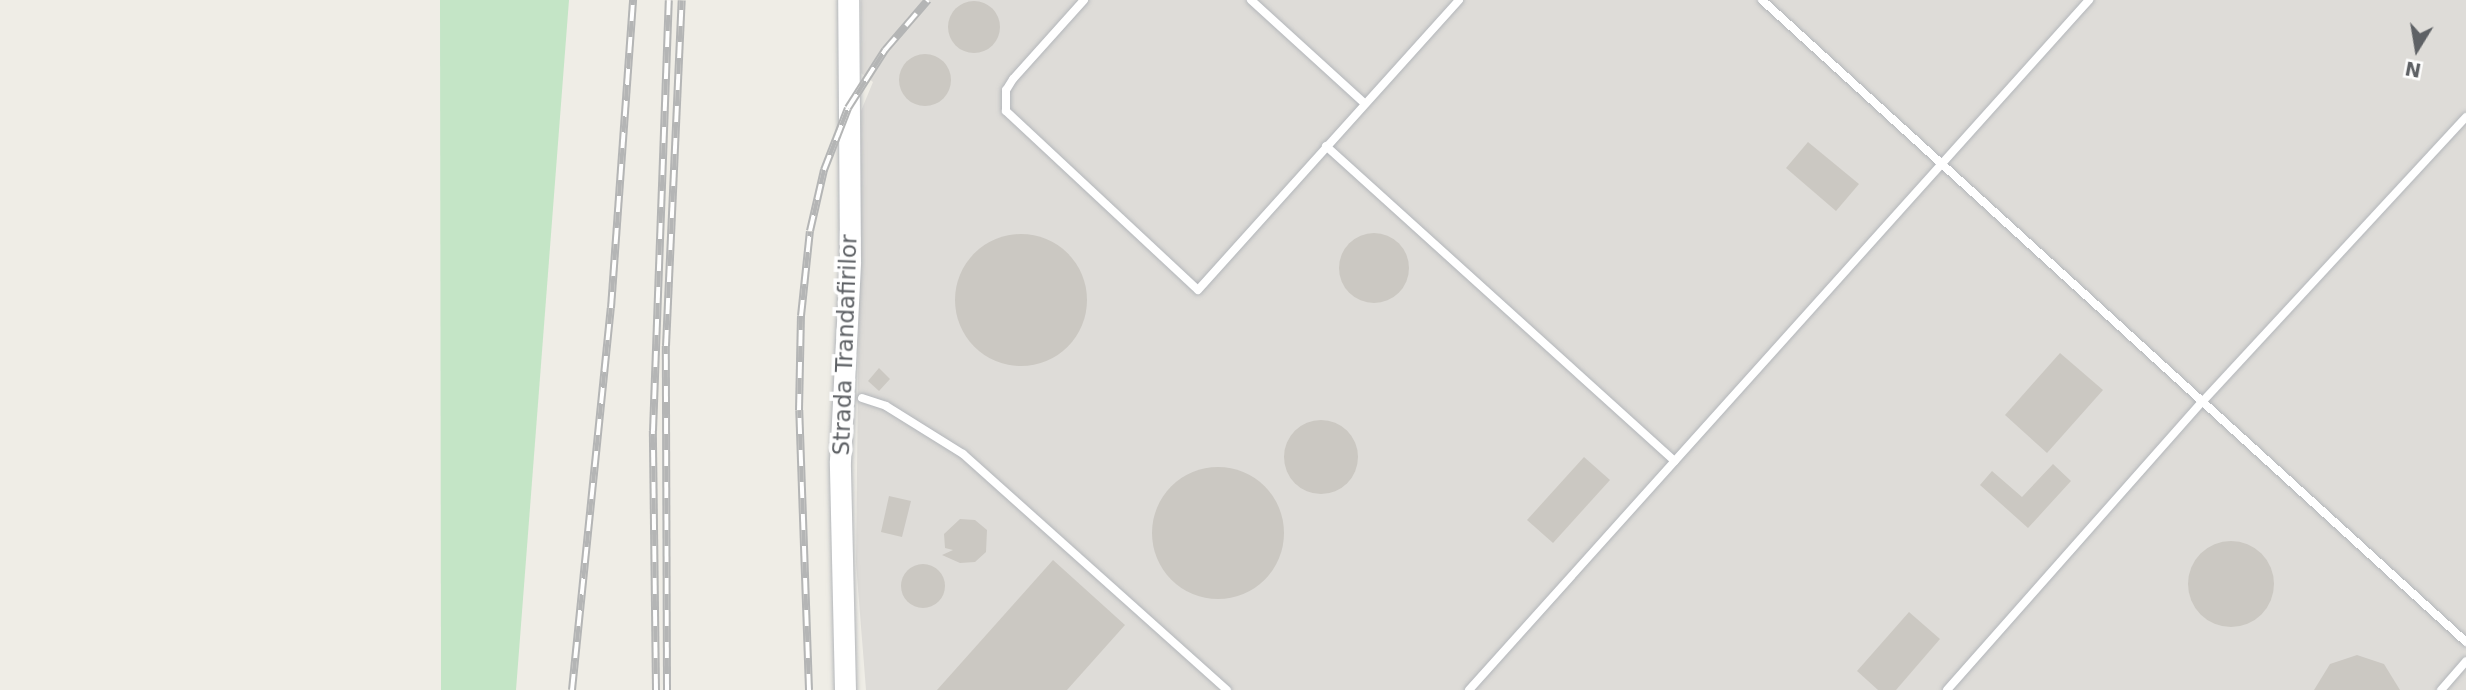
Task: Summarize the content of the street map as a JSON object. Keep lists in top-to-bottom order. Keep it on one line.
{"streets":{"main road":["Strada Trandafirilor"]},"north":"bottom"}
